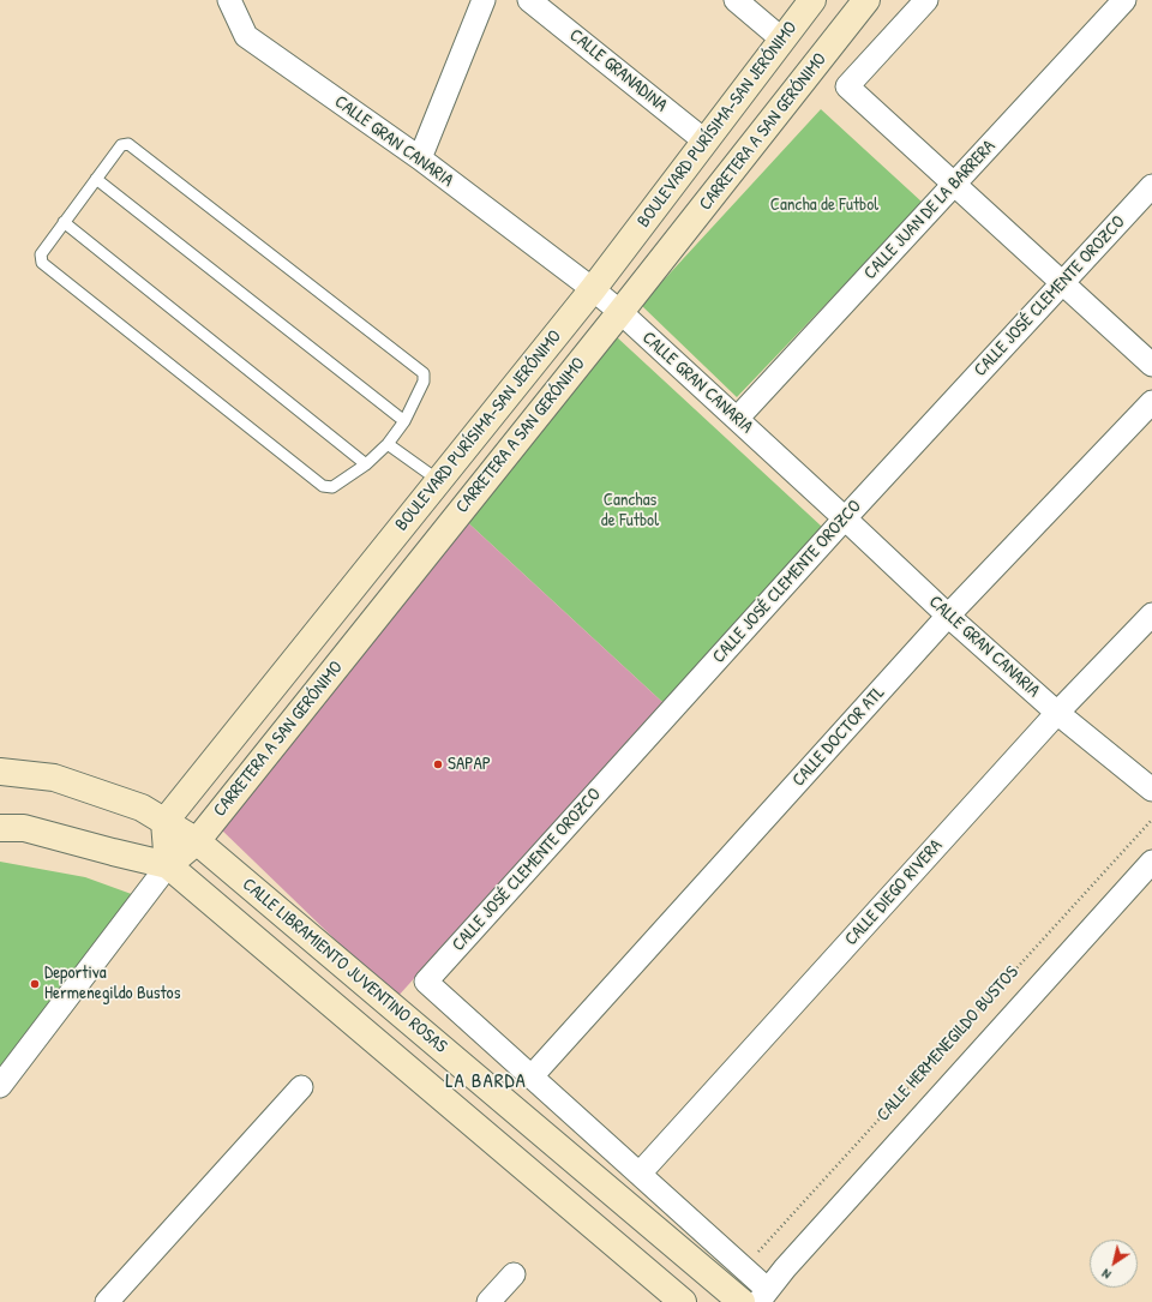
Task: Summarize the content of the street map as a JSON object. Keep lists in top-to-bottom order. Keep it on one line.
{"streets":{"street":["CALLE GRANADINA","BOULEVARD PURÍSIMA-SAN JERÓNIMO","CARRETERA A SAN GERÓNIMO","CALLE GRAN CANARIA","CALLE JUAN DE LA BARRERA","CALLE JOSÉ CLEMENTE OROZCO","CALLE DOCTOR ATL","CALLE DIEGO RIVERA","CALLE LIBRAMIENTO JUVENTINO ROSAS","CALLE HERMENEGILDO BUSTOS"]},"crossings":[["CALLE GRANADINA","BOULEVARD PURÍSIMA-SAN JERÓNIMO"],["BOULEVARD PURÍSIMA-SAN JERÓNIMO","CALLE GRAN CANARIA"],["BOULEVARD PURÍSIMA-SAN JERÓNIMO","CALLE LIBRAMIENTO JUVENTINO ROSAS"],["CARRETERA A SAN GERÓNIMO","CALLE GRAN CANARIA"],["CARRETERA A SAN GERÓNIMO","CALLE LIBRAMIENTO JUVENTINO ROSAS"],["CALLE GRAN CANARIA","CALLE JUAN DE LA BARRERA"],["CALLE GRAN CANARIA","CALLE JOSÉ CLEMENTE OROZCO"],["CALLE GRAN CANARIA","CALLE DOCTOR ATL"],["CALLE GRAN CANARIA","CALLE DIEGO RIVERA"],["CALLE JOSÉ CLEMENTE OROZCO","CALLE DOCTOR ATL"]],"districts":["LA BARDA"],"parks":["Cancha de Futbol","Canchas de Futbol"],"places":["SAPAP","Deportiva Hermenegildo Bustos"],"north":"bottom left"}
